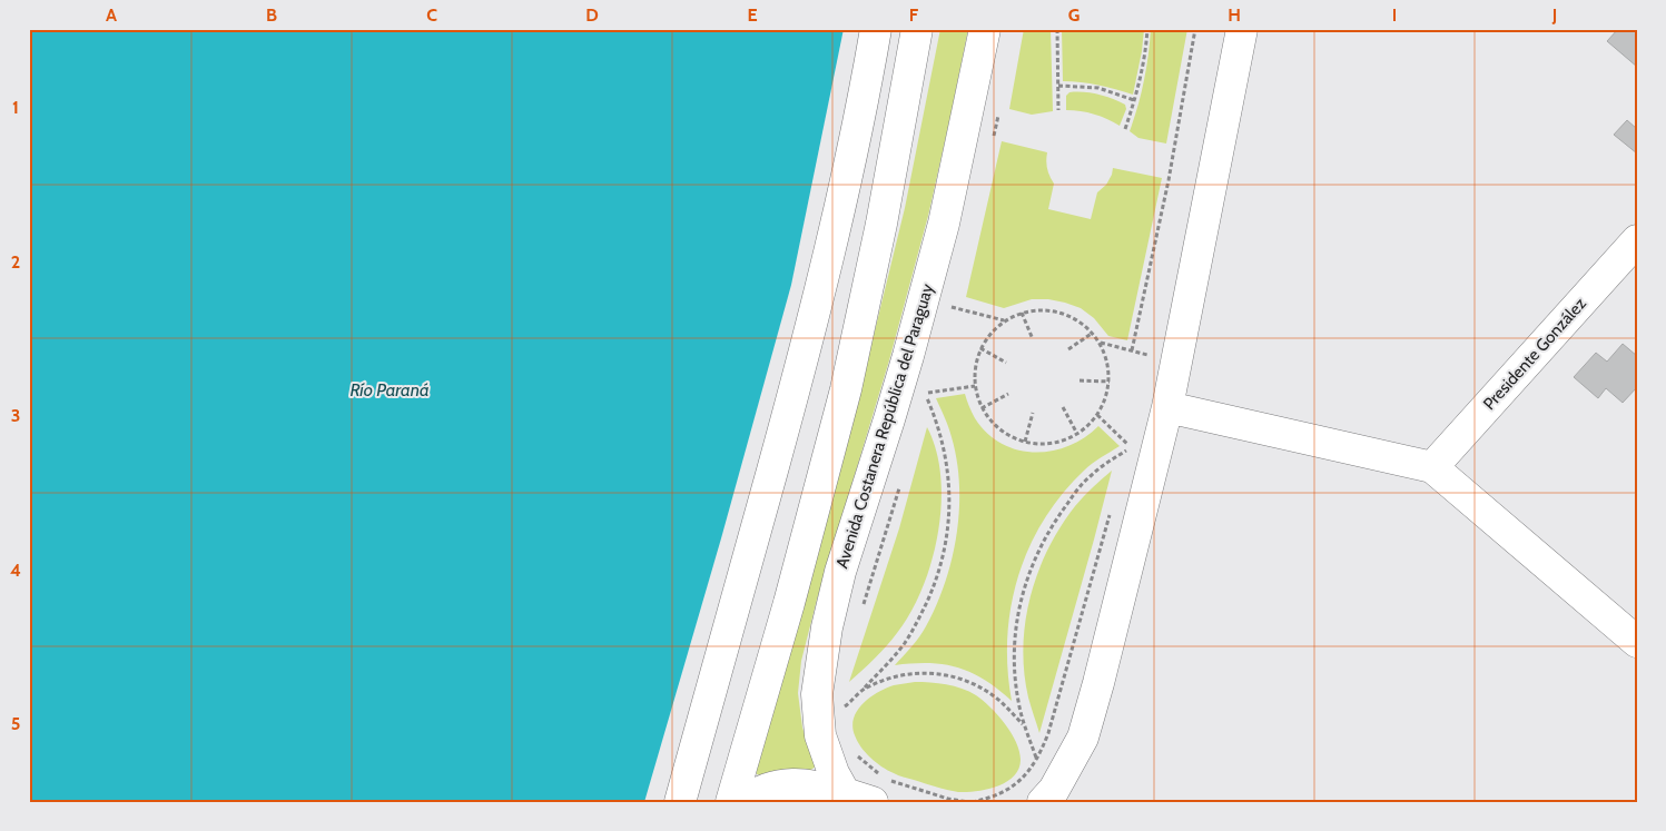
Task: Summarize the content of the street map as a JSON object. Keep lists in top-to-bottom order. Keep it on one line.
{"streets":{"street":["Presidente González","Avenida Costanera República del Paraguay"]},"water":["Río Paraná"],"grid":{"columns":["A","B","C","D","E","F","G","H","I","J"],"rows":["1","2","3","4","5"]}}
